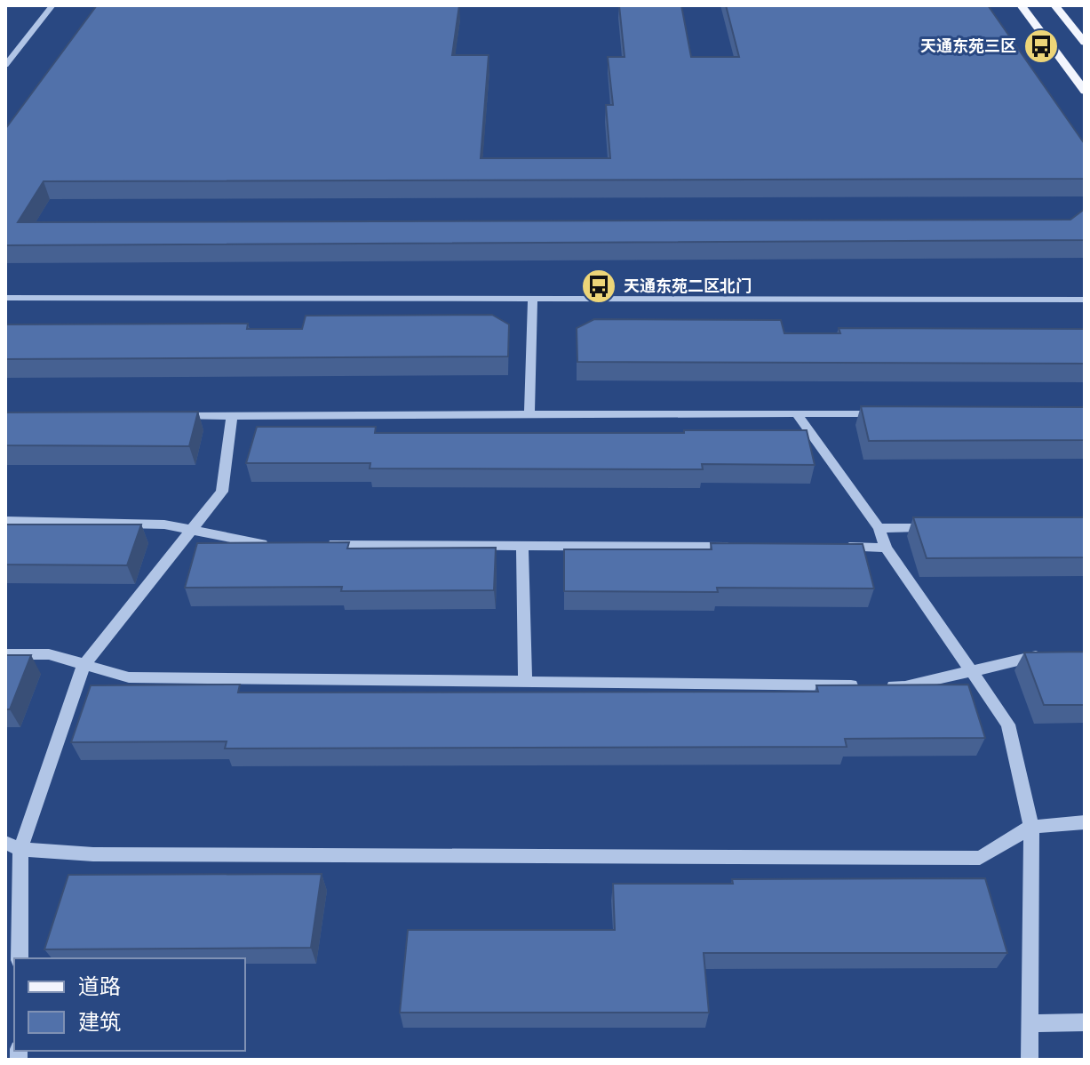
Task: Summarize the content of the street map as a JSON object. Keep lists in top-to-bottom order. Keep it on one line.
{"places":{"bus stop":["天通东苑三区","天通东苑二区北门"]},"legend":["道路","建筑"]}
